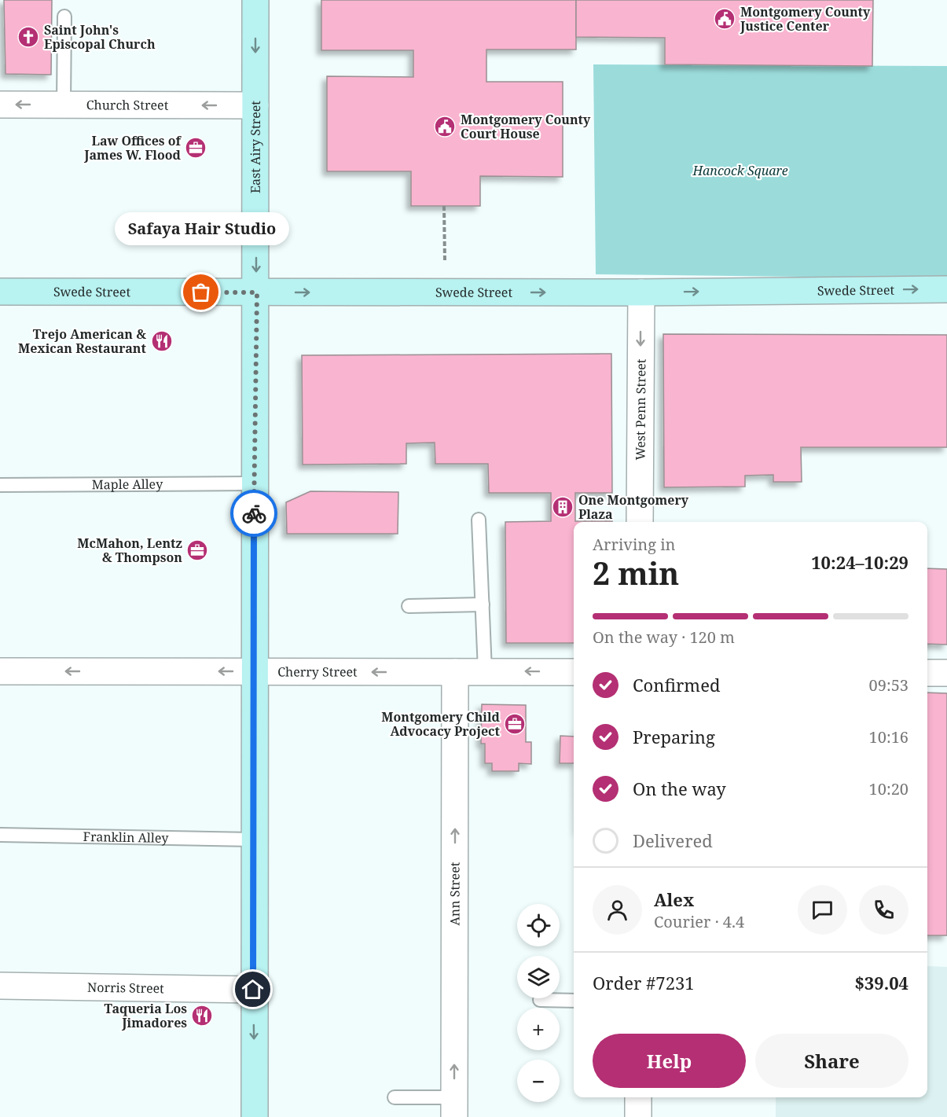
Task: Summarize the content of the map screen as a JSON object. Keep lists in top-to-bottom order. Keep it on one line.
{"streets":{"main road":["East Airy Street","Swede Street"],"street":["Church Street","West Penn Street","Cherry Street","Ann Street","Norris Street"],"lane":["Maple Alley","Franklin Alley"]},"crossings":[["Church Street","East Airy Street"],["East Airy Street","Swede Street"],["East Airy Street","Maple Alley"],["East Airy Street","Cherry Street"],["East Airy Street","Franklin Alley"],["East Airy Street","Norris Street"],["Swede Street","West Penn Street"],["Cherry Street","Ann Street"]],"one_way":["Church Street","East Airy Street","Swede Street","West Penn Street","Cherry Street","Ann Street"],"parks":["Hancock Square"],"places":{"public building":["Montgomery County Justice Center","Montgomery County Court House"],"church":["Saint John's Episcopal Church"],"office":["Law Offices of James W. Flood","McMahon, Lentz & Thompson","Montgomery Child Advocacy Project"],"other":["Safaya Hair Studio"],"restaurant":["Trejo American & Mexican Restaurant","Taqueria Los Jimadores"],"building":["One Montgomery Plaza"]},"page":{"bubble":"Safaya Hair Studio","heading":["2 min","Arriving in","10:24–10:29"],"panel":["Alex","Courier · 4.4","Order #7231","$39.04"],"bar":"On the way · 120 m","list":[["Confirmed","09:53"],["Preparing","10:16"],["On the way","10:20"],"Delivered"],"map_buttons":["+","−"],"buttons":["Help","Share"]}}
